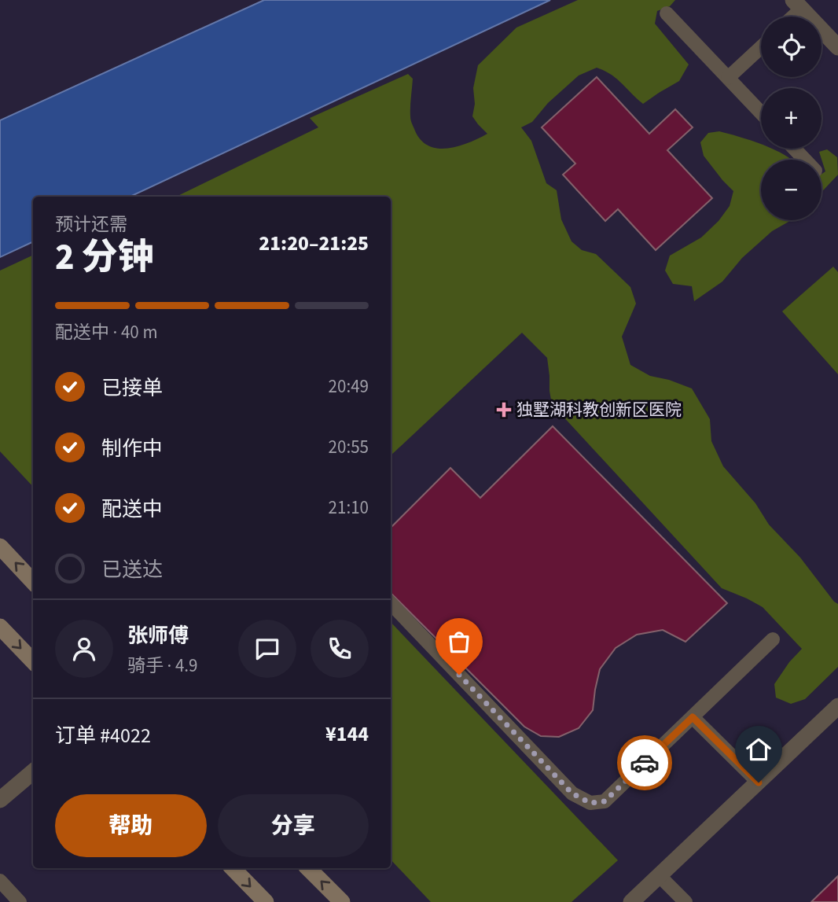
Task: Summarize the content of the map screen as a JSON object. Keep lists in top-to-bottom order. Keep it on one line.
{"places":{"health":["独墅湖科教创新区医院"]},"page":{"map_buttons":["+","−"],"heading":["2 分钟","预计还需","21:20–21:25"],"panel":["张师傅","骑手 · 4.9","订单 #4022","¥144"],"bar":"配送中 · 40 m","list":[["已接单","20:49"],["制作中","20:55"],["配送中","21:10"],"已送达"],"buttons":["帮助","分享"]}}
